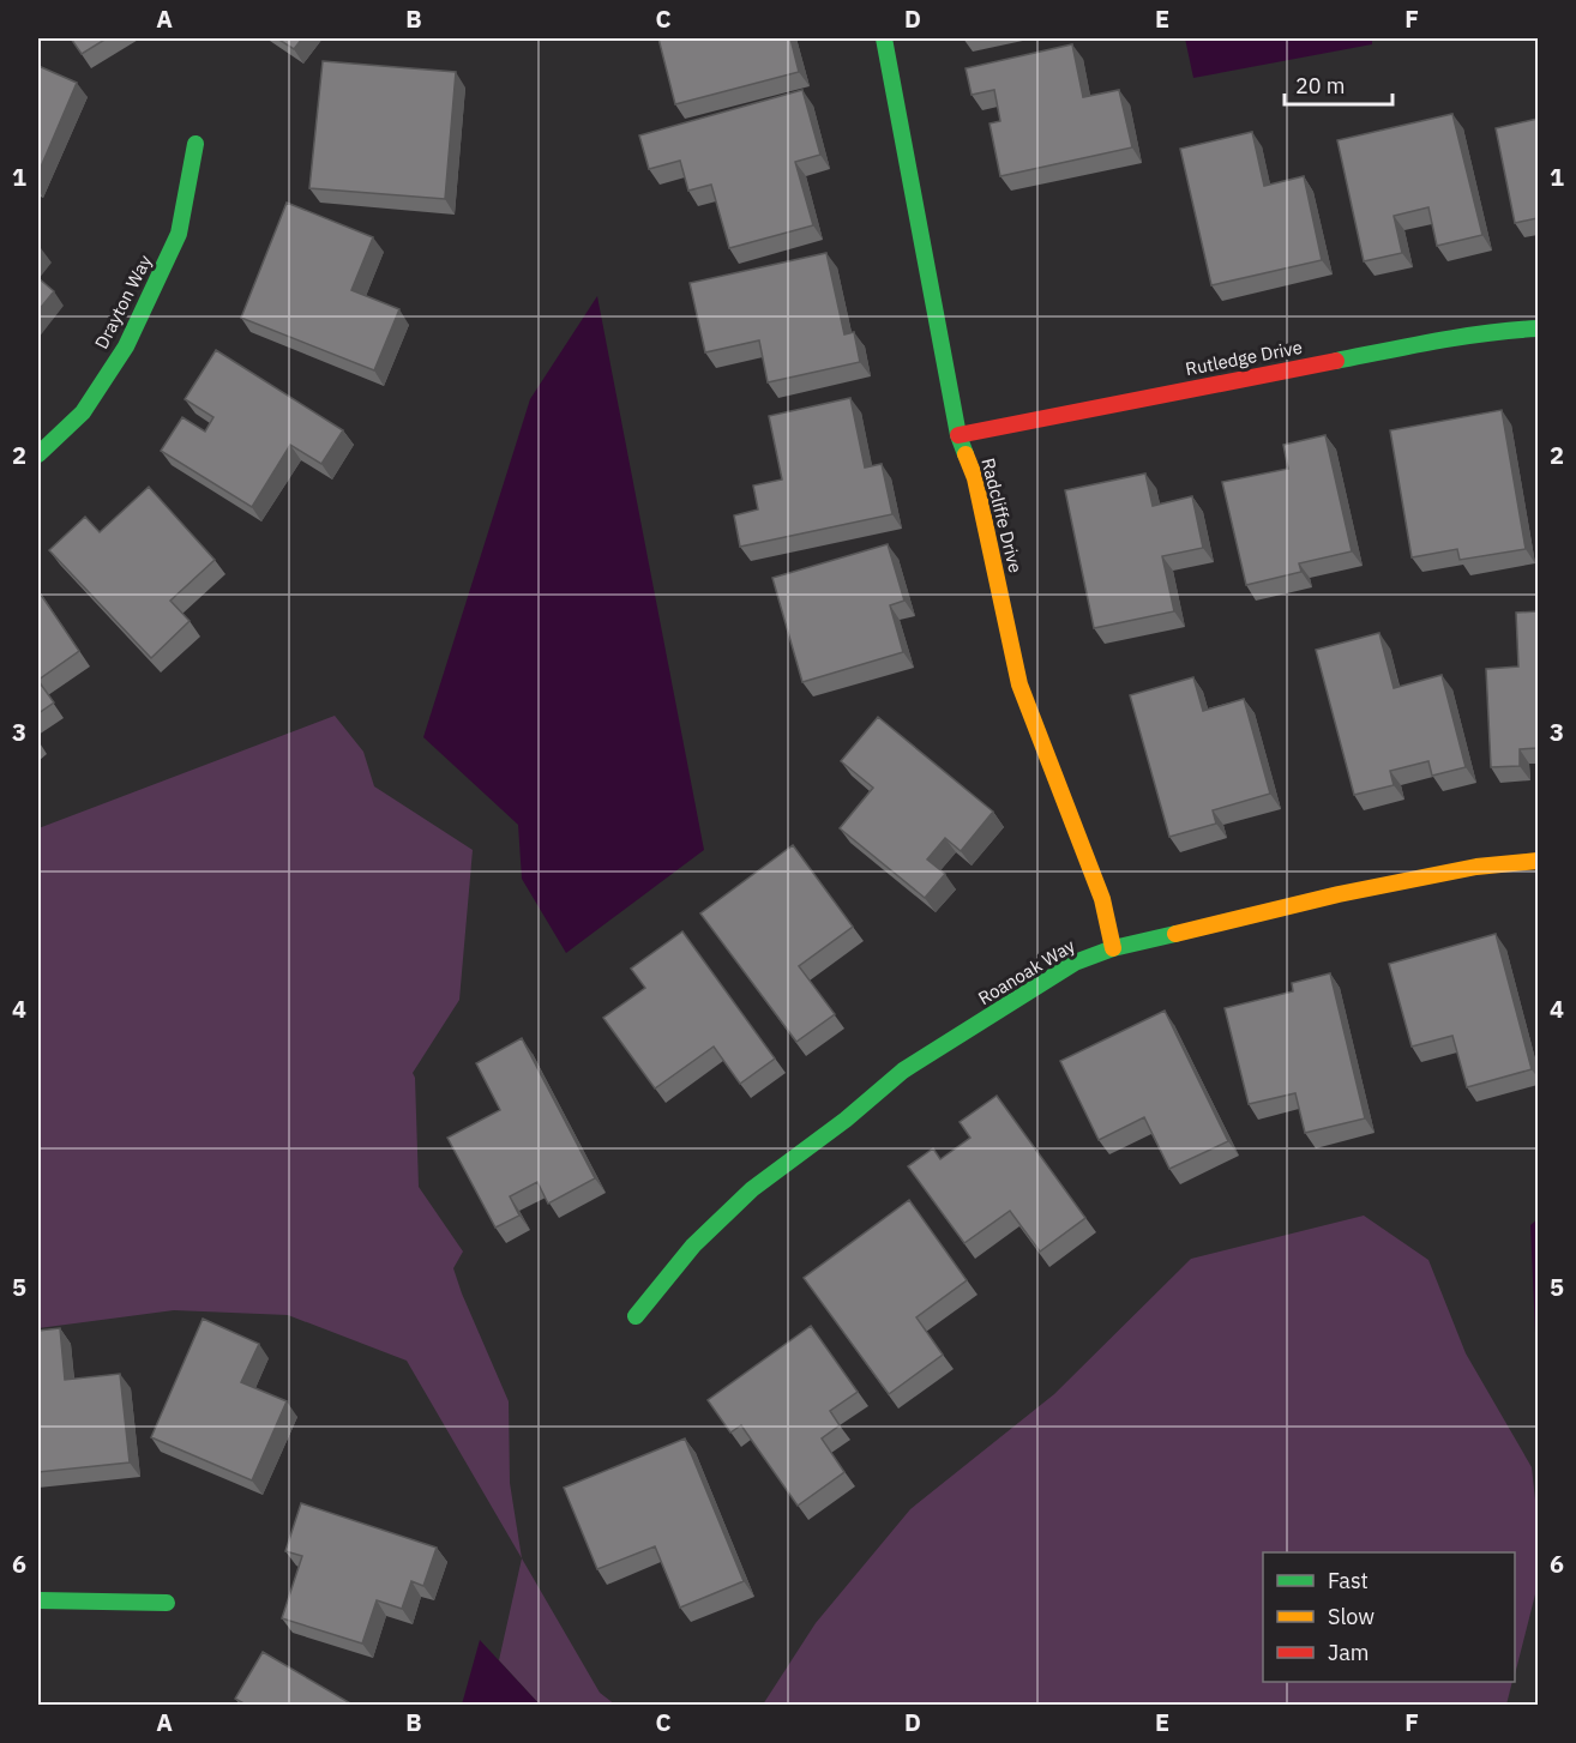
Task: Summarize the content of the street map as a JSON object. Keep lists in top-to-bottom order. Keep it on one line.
{"streets":{"street":["Drayton Way","Rutledge Drive","Radcliffe Drive","Roanoak Way"]},"crossings":[["Rutledge Drive","Radcliffe Drive"],["Radcliffe Drive","Roanoak Way"]],"legend":["Fast","Slow","Jam"],"scale_bar":"20 m","grid":{"columns":["A","B","C","D","E","F"],"rows":["1","2","3","4","5","6"]}}
